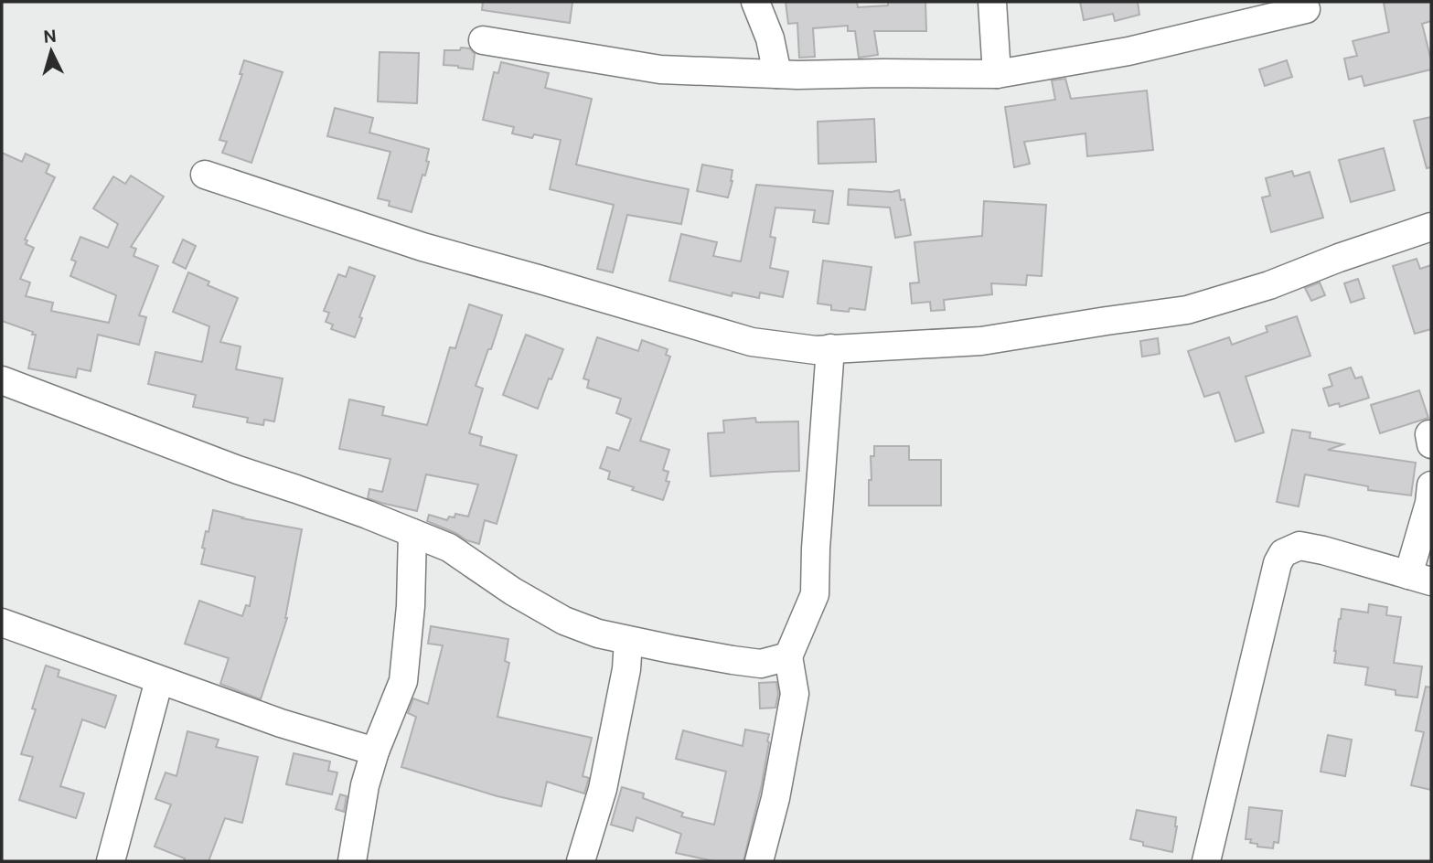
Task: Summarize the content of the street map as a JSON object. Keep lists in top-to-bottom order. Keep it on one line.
{"north":"top"}
